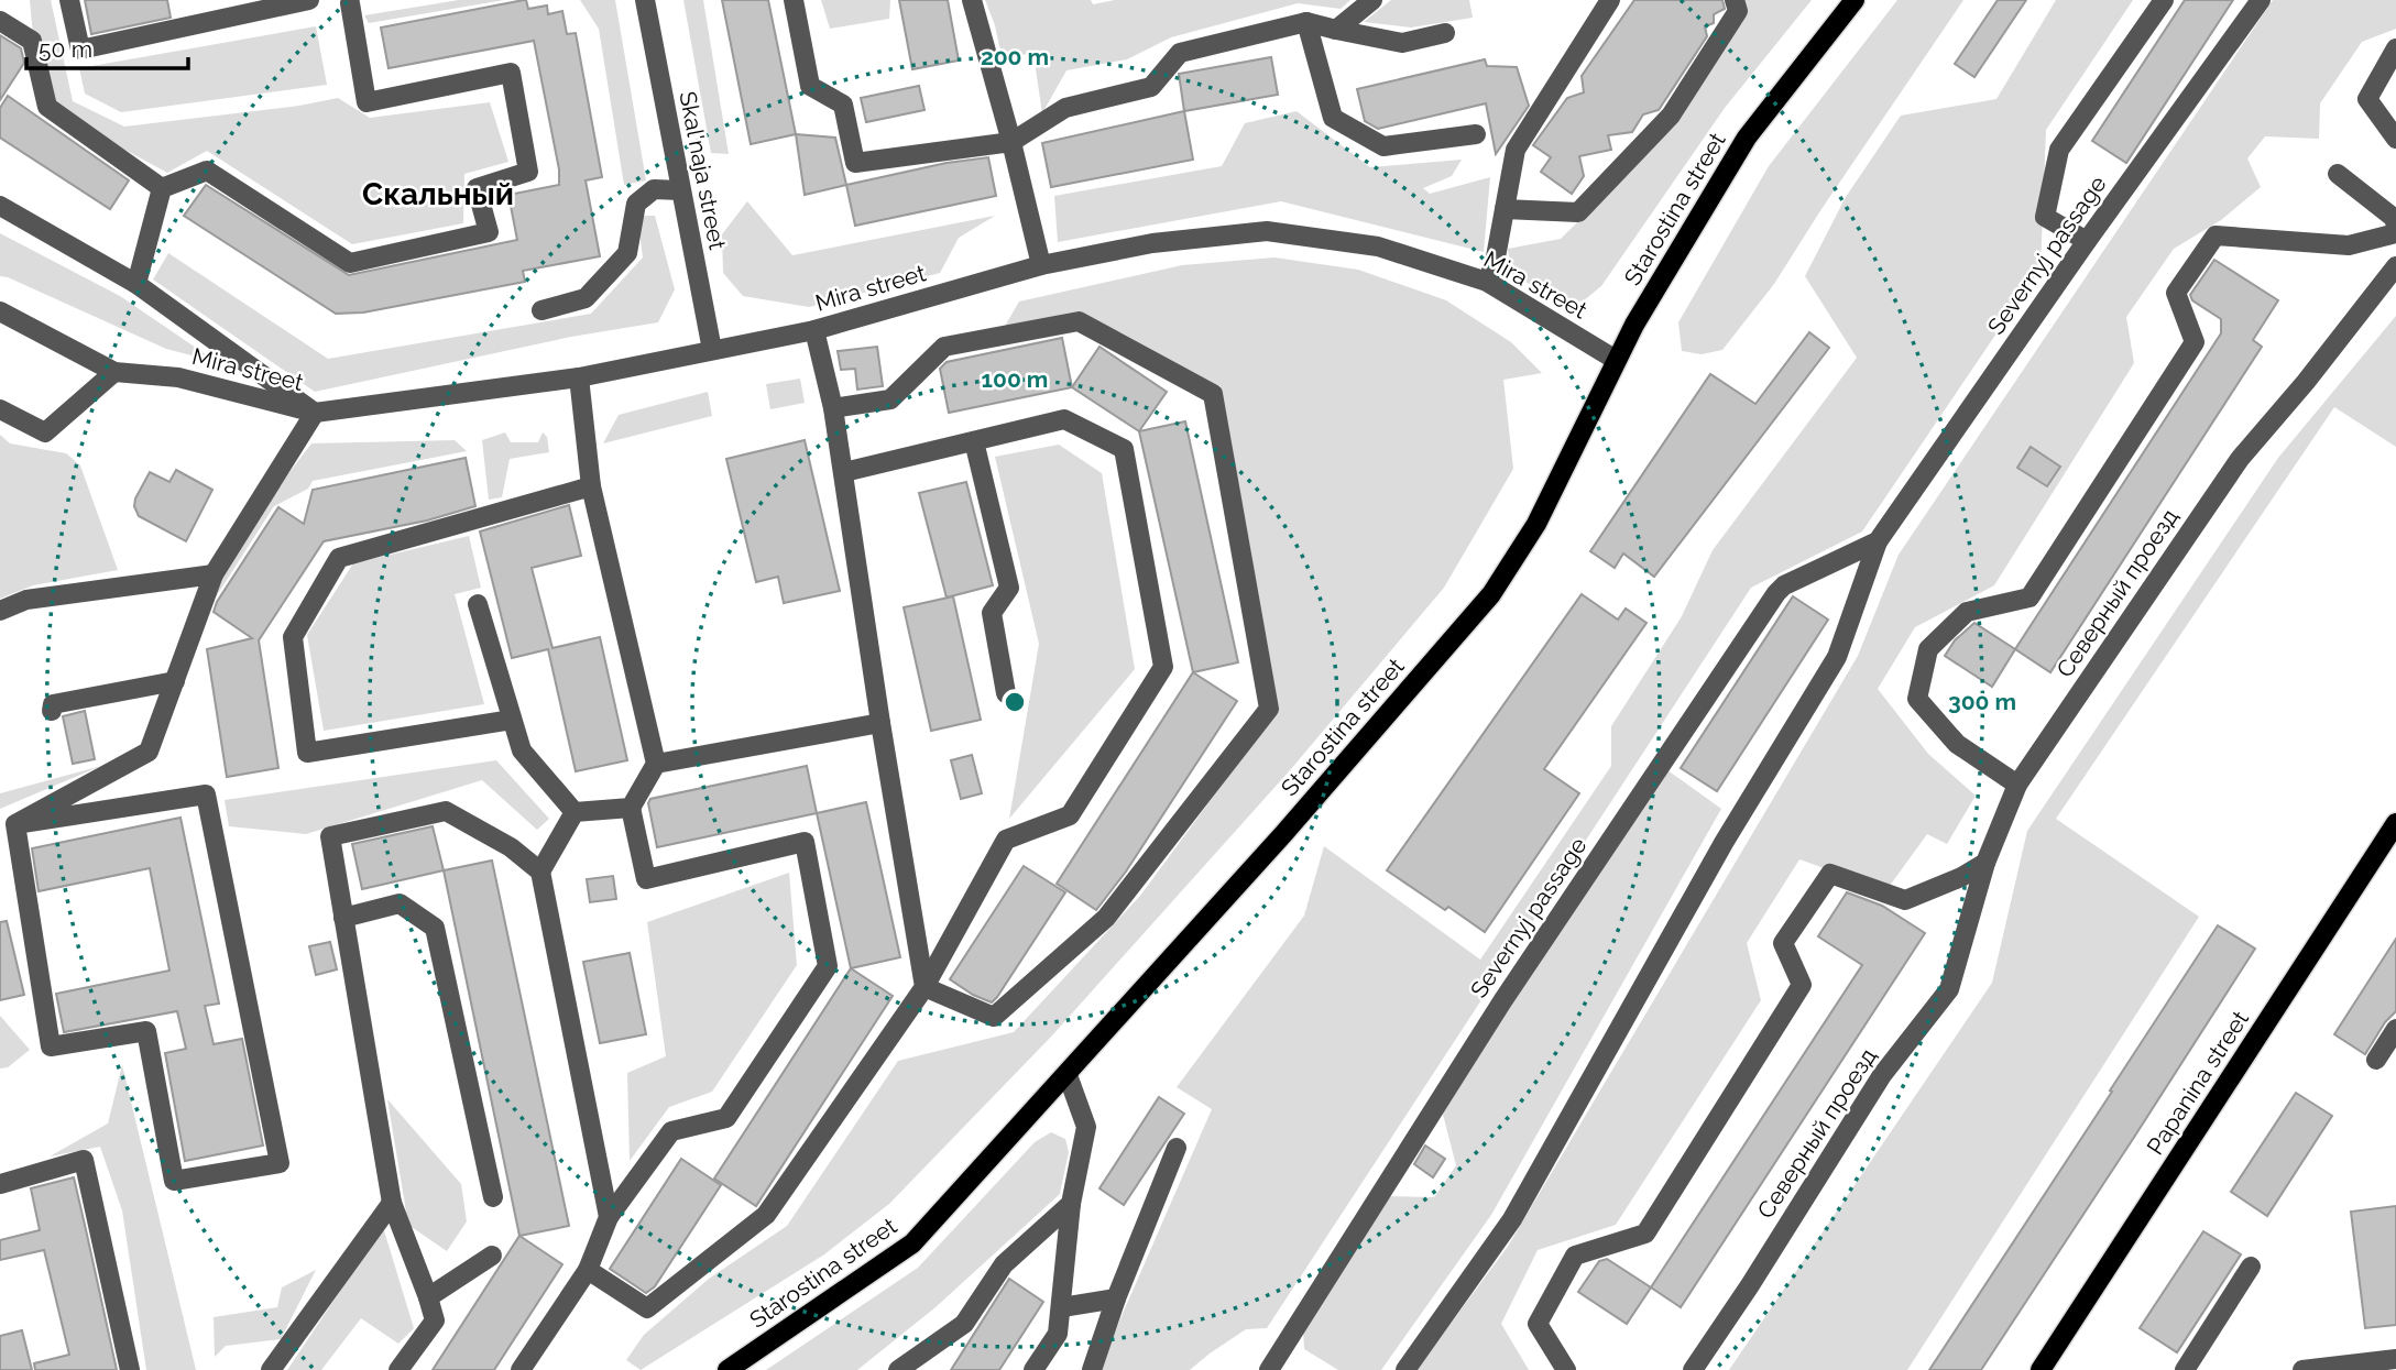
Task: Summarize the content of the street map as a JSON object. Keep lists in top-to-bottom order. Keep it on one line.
{"streets":{"main road":["Starostina street","Papanina street"],"street":["Skal'naja street","Severnyj passage","Mira street","Северный проезд"]},"crossings":[["Skal'naja street","Mira street"],["Starostina street","Mira street"]],"districts":["Скальный"],"scale_bar":"50 m","rings":["200 m","100 m","300 m"]}
